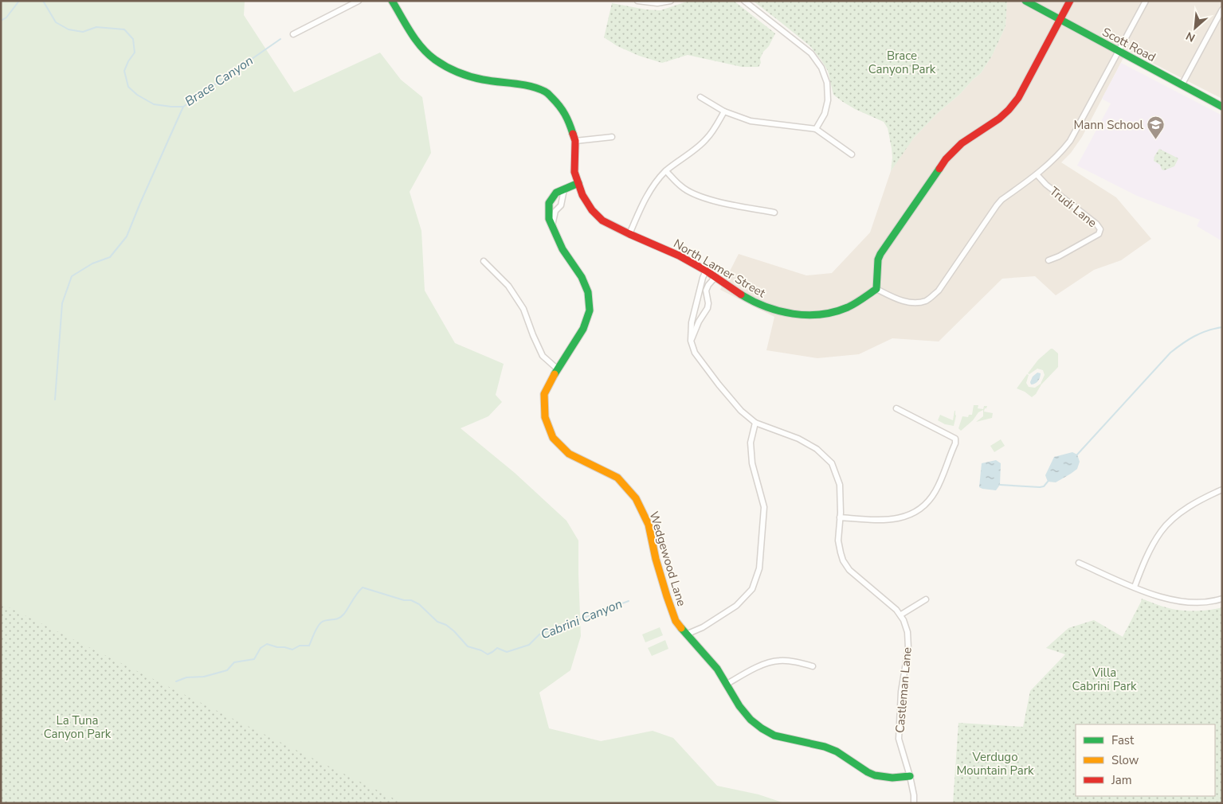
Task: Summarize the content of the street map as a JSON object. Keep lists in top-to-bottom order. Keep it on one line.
{"streets":{"street":["Scott Road","Trudi Lane","North Lamer Street","Wedgewood Lane","Castleman Lane"]},"crossings":[["North Lamer Street","Wedgewood Lane"],["North Lamer Street","Castleman Lane"],["Wedgewood Lane","Castleman Lane"]],"water":["Brace Canyon","Cabrini Canyon"],"parks":["Brace Canyon Park","Villa Cabrini Park","La Tuna Canyon Park","Verdugo Mountain Park"],"places":{"school or university":["Mann School"]},"legend":["Fast","Slow","Jam"],"north":"bottom left"}
